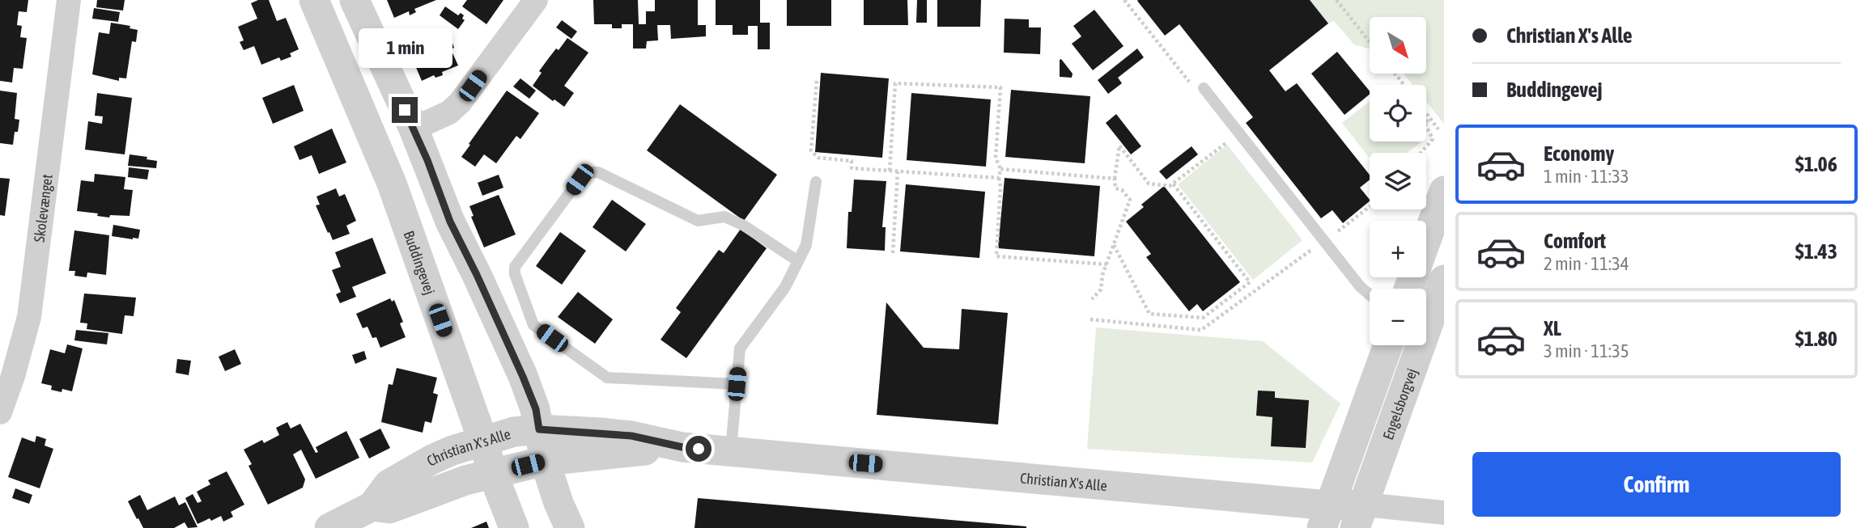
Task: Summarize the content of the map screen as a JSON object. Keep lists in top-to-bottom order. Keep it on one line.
{"streets":{"street":["Skolevænget","Buddingevej","Engelsborgvej","Christian X's Alle"]},"crossings":[["Buddingevej","Christian X's Alle"],["Engelsborgvej","Christian X's Alle"]],"north":"bottom right","page":{"banner":["Christian X's Alle","Buddingevej"],"map_buttons":["+","−"],"bubble":"1 min","list":[{"name":"Economy","note":"1 min · 11:33","value":"$1.06"},{"name":"Comfort","note":"2 min · 11:34","value":"$1.43"},{"name":"XL","note":"3 min · 11:35","value":"$1.80"}],"buttons":"Confirm"}}
